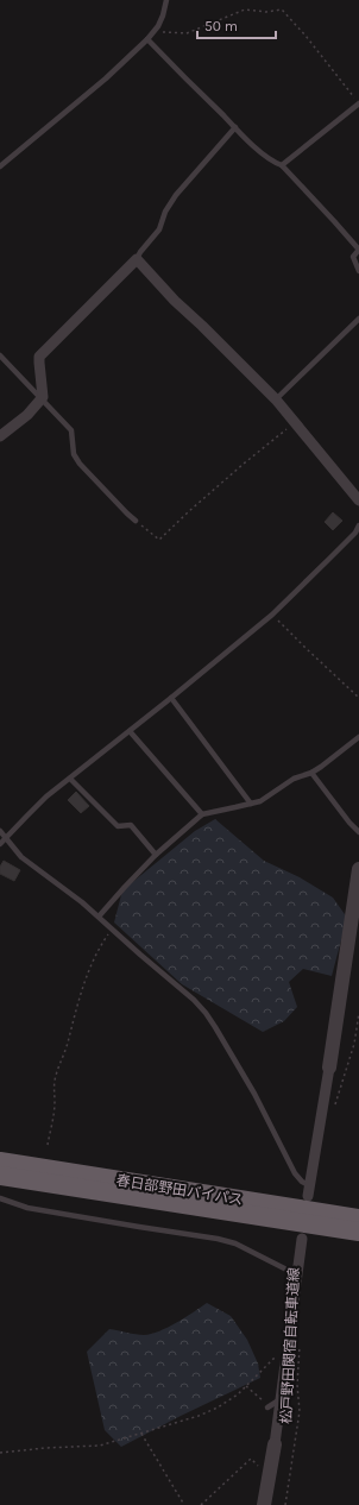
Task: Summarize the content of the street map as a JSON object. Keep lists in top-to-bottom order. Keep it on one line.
{"streets":{"highway":["春日部野田バイパス"],"path":["松戸野田関宿自転車道線"]},"scale_bar":"50 m"}
